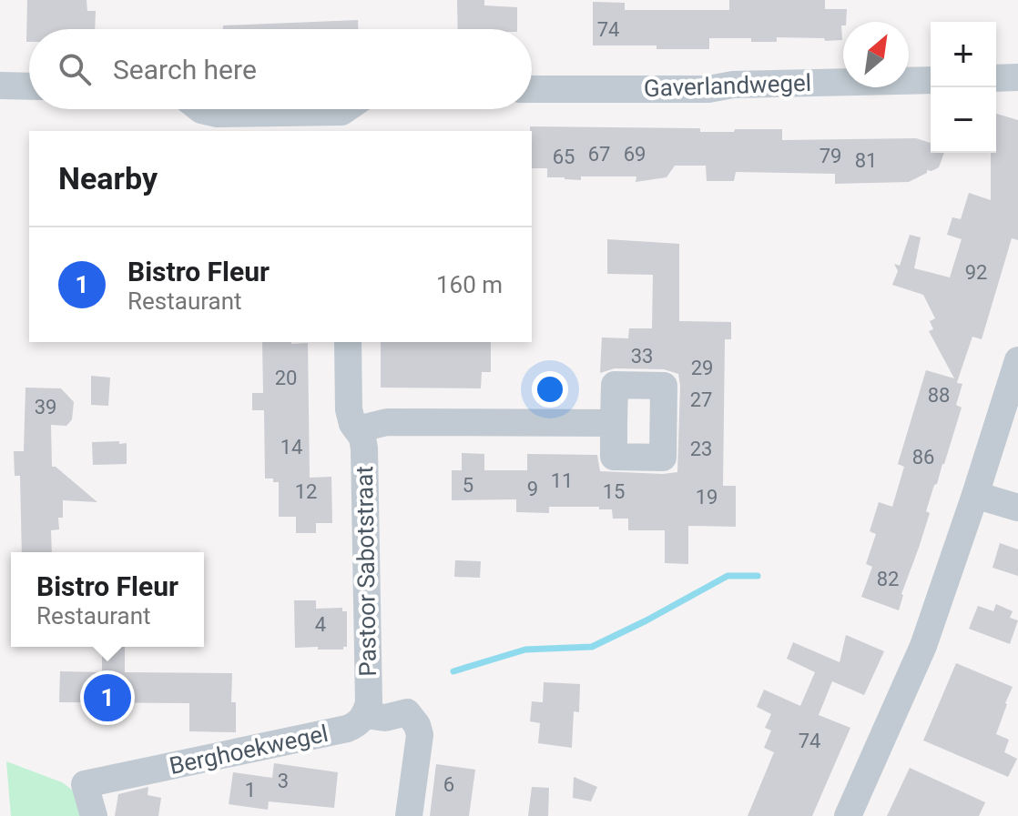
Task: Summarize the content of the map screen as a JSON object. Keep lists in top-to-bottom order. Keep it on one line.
{"streets":{"street":["Gaverlandwegel","Pastoor Sabotstraat","Berghoekwegel"]},"crossings":[["Pastoor Sabotstraat","Berghoekwegel"]],"house_numbers":["74","67","69","79","65","81","92","33","29","20","88","27","39","14","23","86","11","5","9","12","15","19","82","4","74","3","6","1"],"north":"top right","page":{"map_buttons":["+","−"],"search":"Search here","heading":"Nearby","list":[{"mark":"1","name":"Bistro Fleur","note":"Restaurant","value":"160 m"}],"popup":["Bistro Fleur","Restaurant"],"pins":"1"}}
